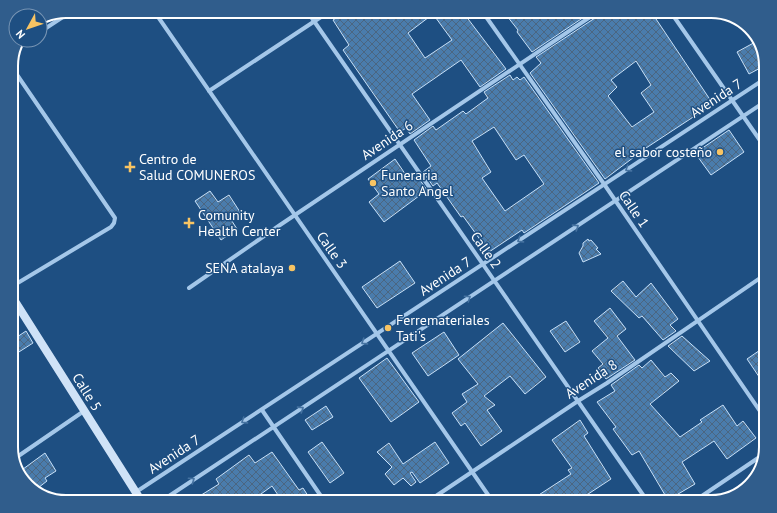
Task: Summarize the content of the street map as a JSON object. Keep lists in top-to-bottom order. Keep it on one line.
{"streets":{"street":["Avenida 7","Avenida 6","Calle 1","Calle 3","Calle 2","Avenida 8","Calle 5"]},"crossings":[["Avenida 7","Calle 1"],["Avenida 7","Calle 3"],["Avenida 7","Calle 2"],["Avenida 7","Calle 5"],["Avenida 6","Calle 1"],["Avenida 6","Calle 3"],["Avenida 6","Calle 2"],["Calle 1","Avenida 8"],["Calle 3","Avenida 8"],["Calle 2","Avenida 8"]],"places":{"other":["el sabor costeño","Funeraria Santo Angel","SENA atalaya","Ferremateriales Tati's"],"health":["Centro de Salud COMUNEROS","Comunity Health Center"]},"north":"bottom left"}
